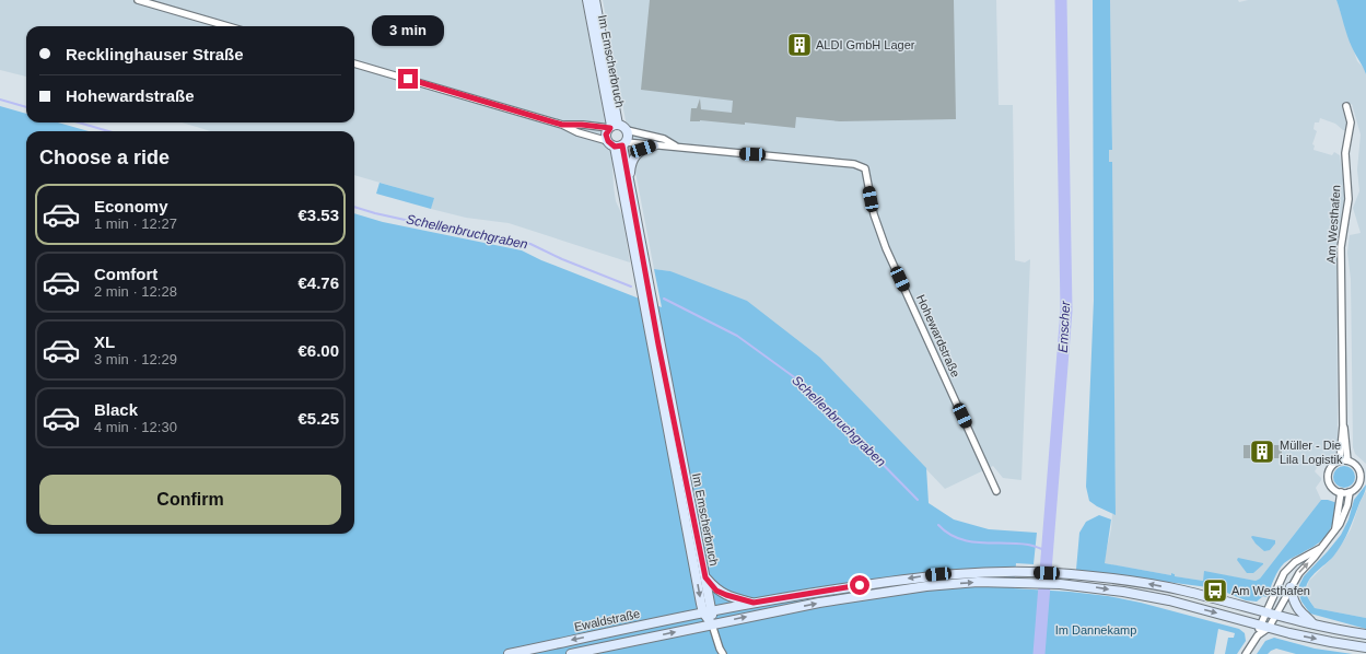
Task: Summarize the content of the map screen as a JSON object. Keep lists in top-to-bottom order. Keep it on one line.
{"streets":{"main road":["Im Emscherbruch","Ewaldstraße"],"street":["Am Westhafen","Hohewardstraße"]},"crossings":[["Im Emscherbruch","Hohewardstraße"],["Im Emscherbruch","Ewaldstraße"]],"water":["Schellenbruchgraben","Emscher"],"parks":["Im Dannekamp"],"places":{"building":["ALDI GmbH Lager","Müller - Die Lila Logistik"],"bus stop":["Am Westhafen"]},"page":{"bubble":"3 min","banner":["Recklinghauser Straße","Hohewardstraße"],"heading":"Choose a ride","list":[{"name":"Economy","note":"1 min · 12:27","value":"€3.53"},{"name":"Comfort","note":"2 min · 12:28","value":"€4.76"},{"name":"XL","note":"3 min · 12:29","value":"€6.00"},{"name":"Black","note":"4 min · 12:30","value":"€5.25"}],"buttons":"Confirm"}}
